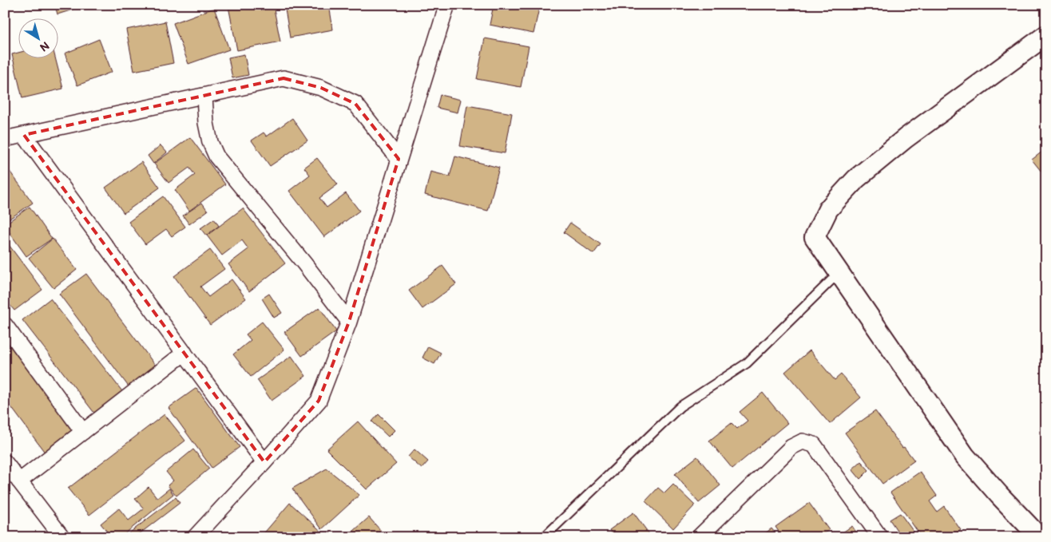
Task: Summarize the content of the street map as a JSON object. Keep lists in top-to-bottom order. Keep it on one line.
{"north":"bottom right"}
